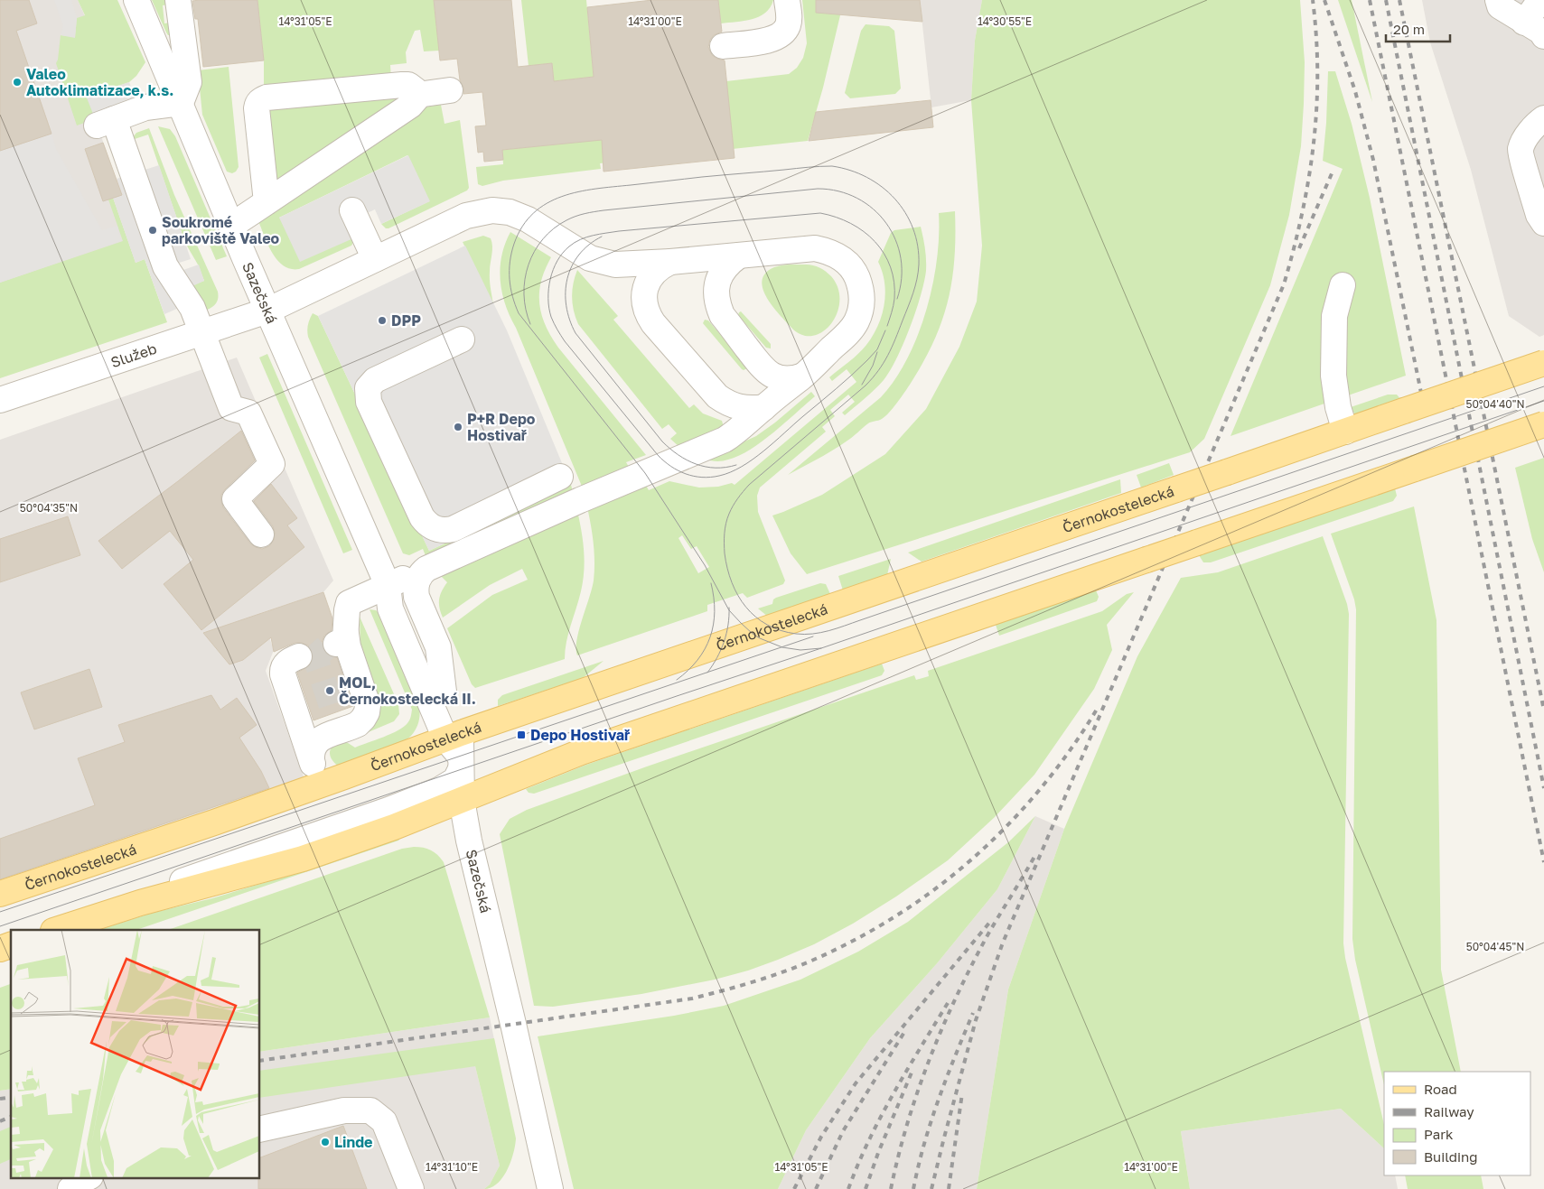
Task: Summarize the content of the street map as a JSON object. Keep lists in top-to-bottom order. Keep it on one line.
{"streets":{"main road":["Černokostelecká"],"street":["Sazečská","Služeb"]},"crossings":[["Sazečská","Služeb"],["Sazečská","Černokostelecká"]],"places":{"other":["Valeo Autoklimatizace, k.s.","Soukromé parkoviště Valeo","DPP","P+R Depo Hostivař","MOL, Černokostelecká II.","Linde"],"transit":["Depo Hostivař"]},"legend":["Road","Railway","Park","Building"],"scale_bar":"20 m","coordinates":["14°31'05\"E","14°31'00\"E","14°30'55\"E","50°04'40\"N","50°04'35\"N","50°04'45\"N","14°31'10\"E"]}
